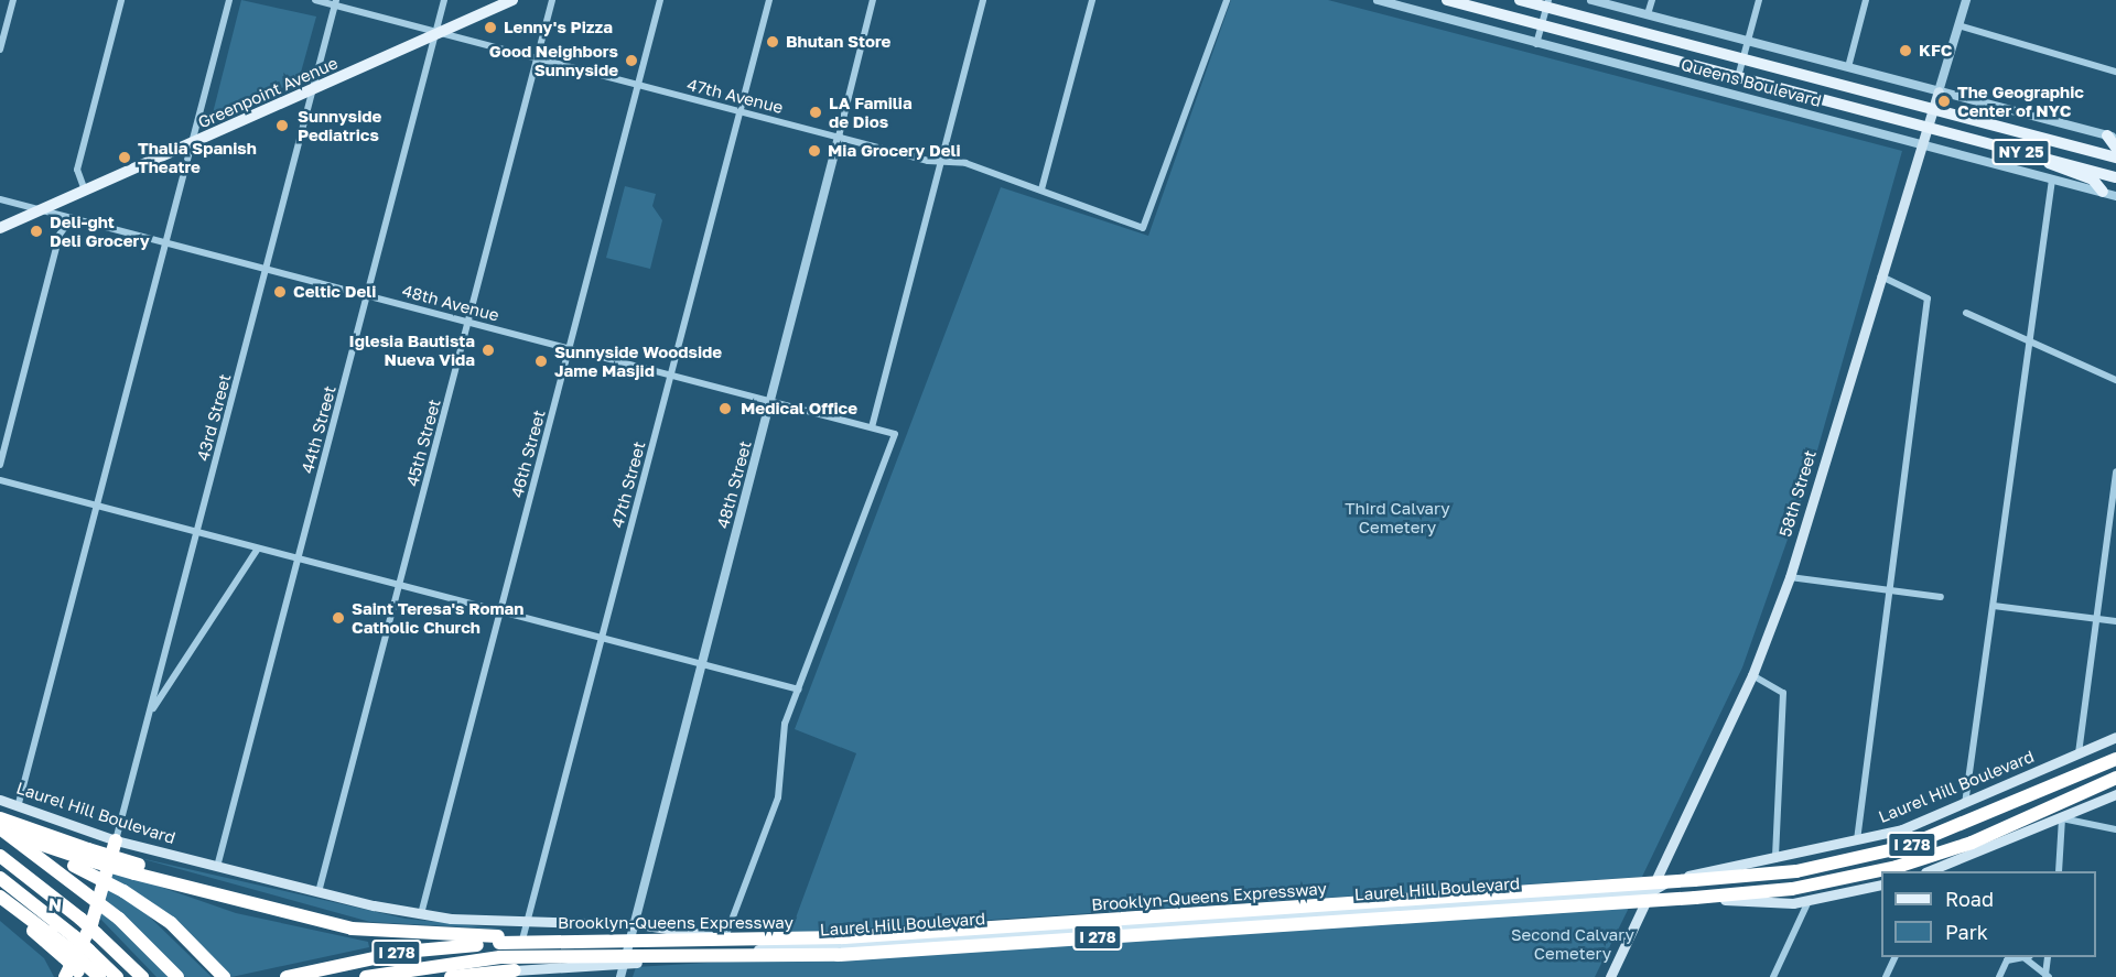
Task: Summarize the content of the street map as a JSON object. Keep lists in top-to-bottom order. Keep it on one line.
{"streets":{"highway":["I 278","Brooklyn-Queens Expressway"],"main road":["Queens Boulevard","Greenpoint Avenue","NY 25","58th Street","Laurel Hill Boulevard"],"street":["47th Avenue","48th Avenue","43rd Street","44th Street","45th Street","46th Street","47th Street","48th Street"]},"crossings":[["Queens Boulevard","58th Street"],["Greenpoint Avenue","47th Avenue"],["Greenpoint Avenue","48th Avenue"],["Greenpoint Avenue","43rd Street"],["Greenpoint Avenue","44th Street"],["47th Avenue","43rd Street"],["47th Avenue","44th Street"],["47th Avenue","45th Street"],["47th Avenue","46th Street"],["47th Avenue","47th Street"],["47th Avenue","48th Street"],["48th Avenue","43rd Street"],["48th Avenue","44th Street"],["48th Avenue","45th Street"],["48th Avenue","46th Street"],["48th Avenue","47th Street"],["48th Avenue","48th Street"],["43rd Street","Laurel Hill Boulevard"],["44th Street","Laurel Hill Boulevard"],["45th Street","Laurel Hill Boulevard"],["45th Street","Brooklyn-Queens Expressway"],["46th Street","Brooklyn-Queens Expressway"],["47th Street","Laurel Hill Boulevard"],["47th Street","Brooklyn-Queens Expressway"],["48th Street","Laurel Hill Boulevard"],["48th Street","Brooklyn-Queens Expressway"],["58th Street","Laurel Hill Boulevard"],["Laurel Hill Boulevard","Brooklyn-Queens Expressway"],["I 278","Brooklyn-Queens Expressway"]],"parks":["Third Calvary Cemetery","Second Calvary Cemetery"],"places":["Lenny's Pizza","Bhutan Store","KFC","Good Neighbors Sunnyside","The Geographic Center of NYC","LA Familia de Dios","Sunnyside Pediatrics","Mia Grocery Deli","Thalia Spanish Theatre","Deli-ght Deli Grocery","Celtic Deli","Iglesia Bautista Nueva Vida","Sunnyside Woodside Jame Masjid","Medical Office","Saint Teresa's Roman Catholic Church"],"legend":["Road","Park"],"north":"top"}
